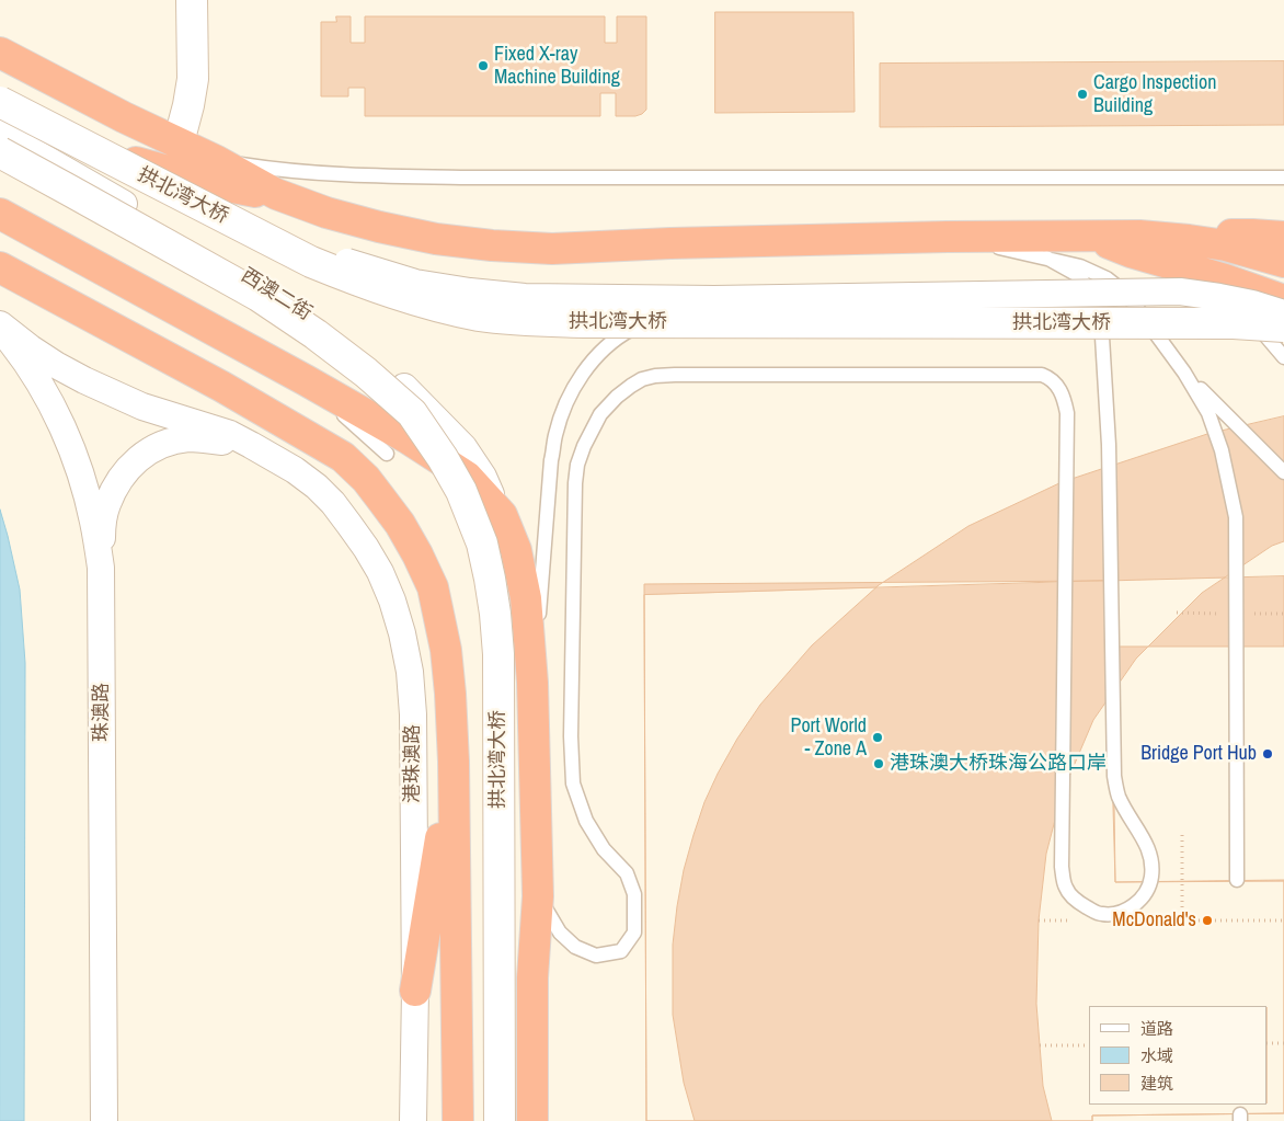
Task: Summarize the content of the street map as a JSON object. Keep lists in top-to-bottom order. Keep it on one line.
{"streets":{"main road":["拱北湾大桥"],"street":["西澳二街","珠澳路","港珠澳路"]},"places":["Fixed X-ray Machine Building","Cargo Inspection Building","Port World - Zone A","Bridge Port Hub","港珠澳大桥珠海公路口岸","McDonald's"],"legend":["道路","水域","建筑"]}
